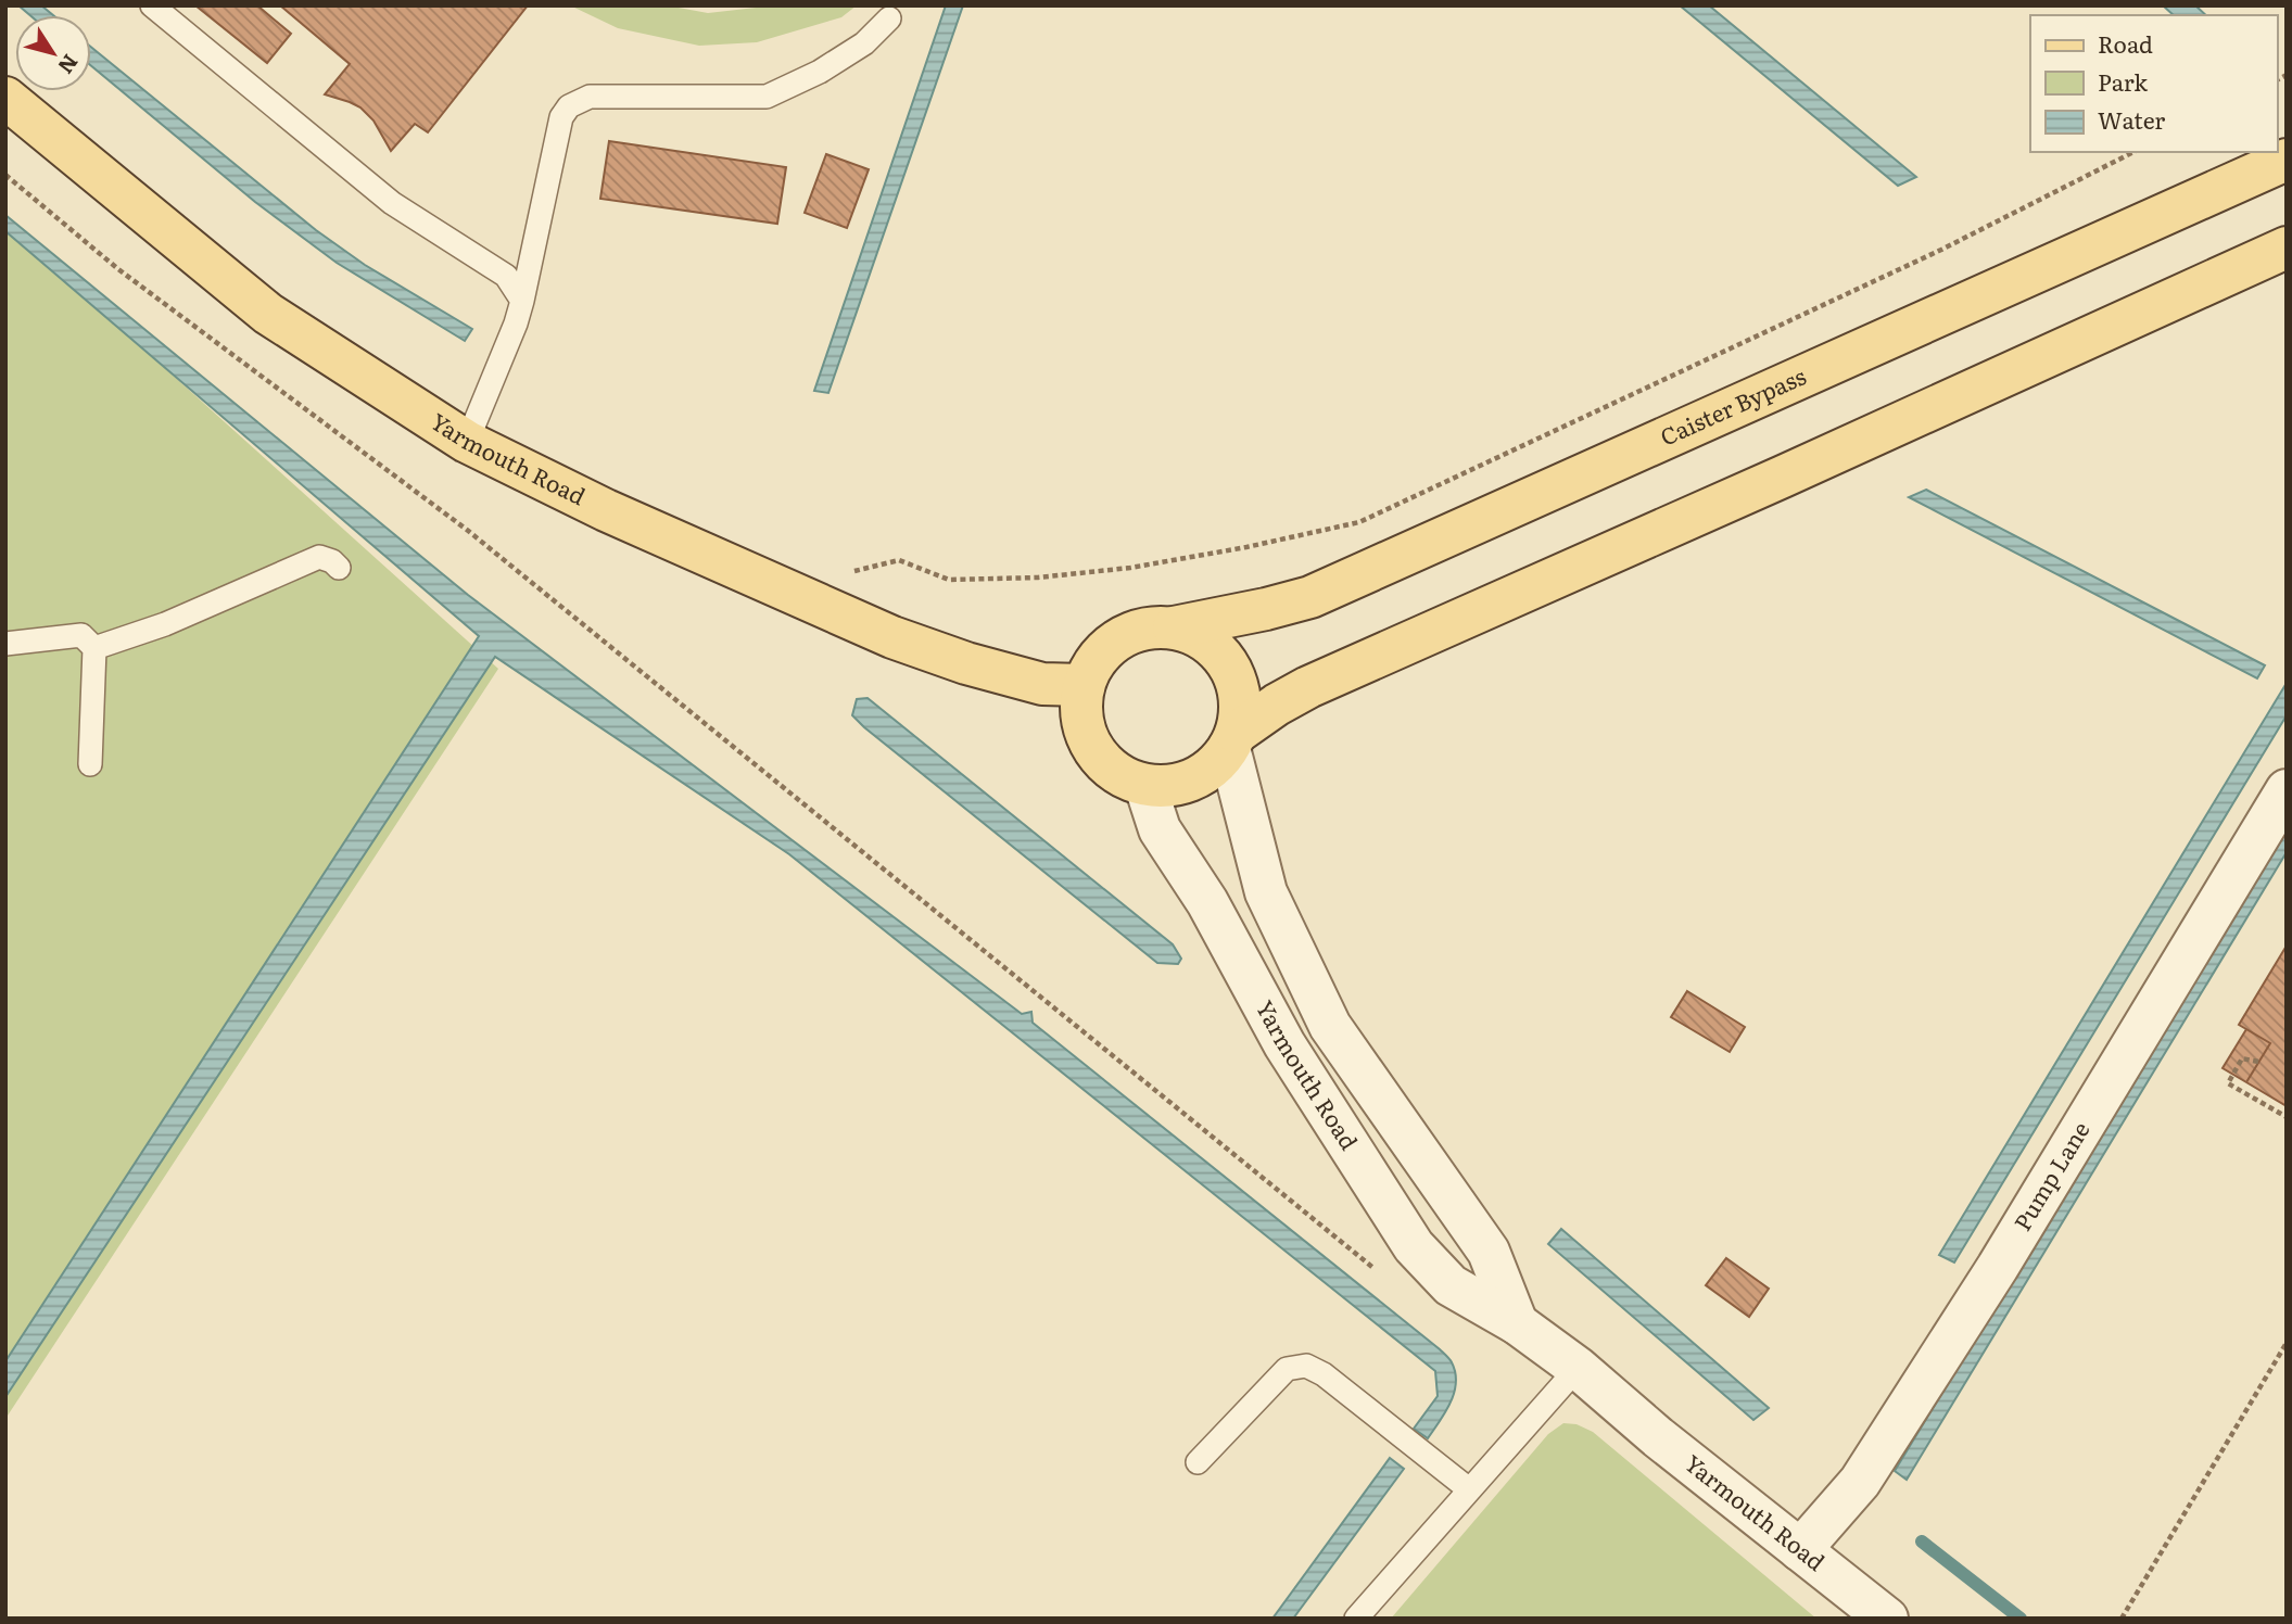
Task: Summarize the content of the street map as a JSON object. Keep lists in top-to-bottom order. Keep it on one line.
{"streets":{"main road":["Caister Bypass","Yarmouth Road"],"street":["Pump Lane"]},"crossings":[["Caister Bypass","Yarmouth Road"],["Yarmouth Road","Pump Lane"]],"legend":["Road","Park","Water"],"north":"bottom right"}
